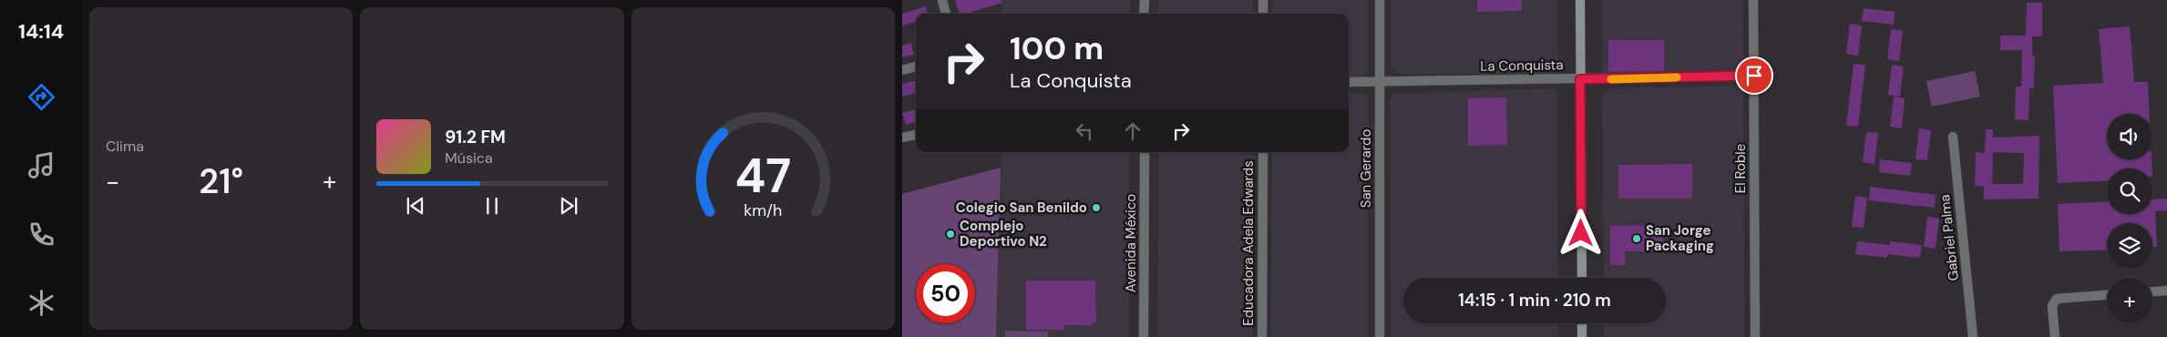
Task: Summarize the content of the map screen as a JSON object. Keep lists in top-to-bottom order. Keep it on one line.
{"streets":{"street":["La Conquista","San Gerardo","El Roble","Gabriel Palma","Avenida México","Educadora Adela Edwards"]},"crossings":[["La Conquista","San Gerardo"],["La Conquista","El Roble"]],"places":["Colegio San Benildo","Complejo Deportivo N2","San Jorge Packaging"],"page":{"tabs":"14:14","tile":"Clima","turn":["100 m","La Conquista"],"map_buttons":"+","song":["91.2 FM","Música"],"heat":["−","21°","+"],"limit":"50","trip":"14:15 · 1 min · 210 m","gauge":["47","km/h"]}}
